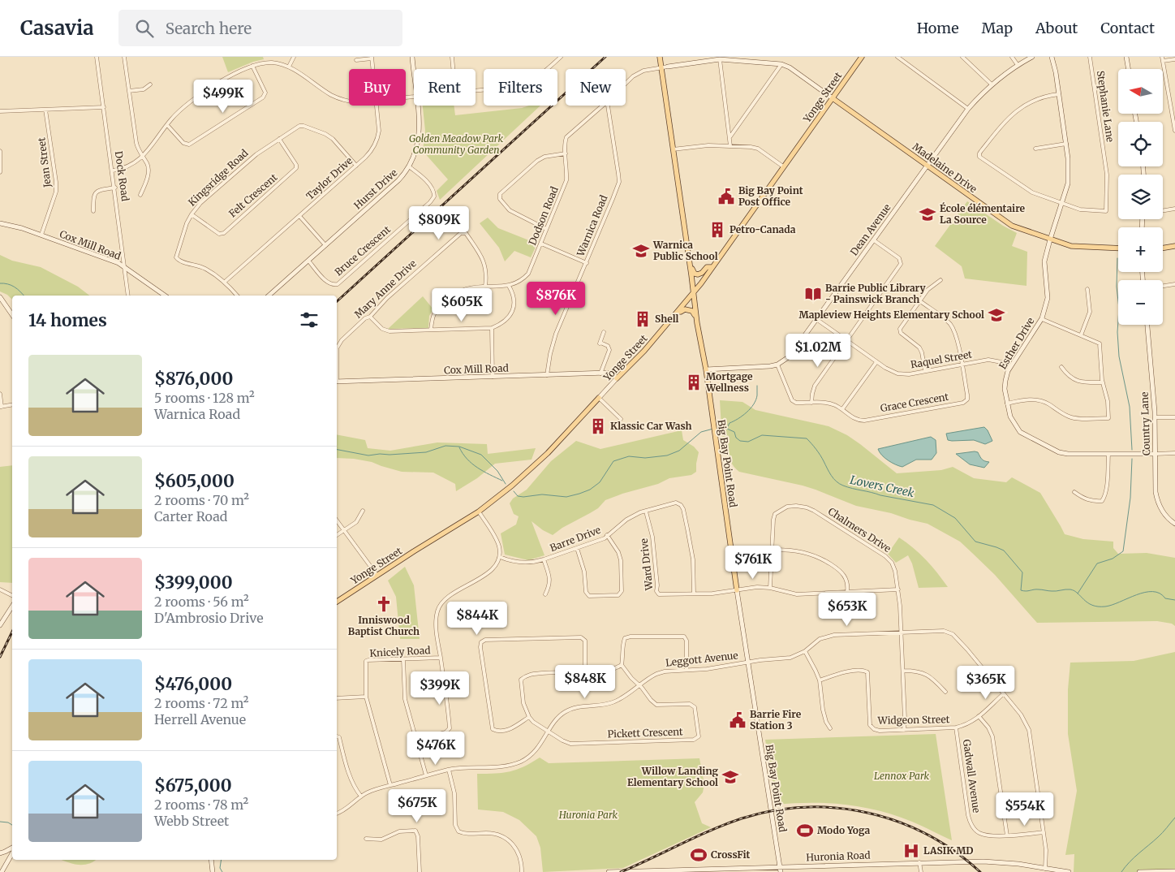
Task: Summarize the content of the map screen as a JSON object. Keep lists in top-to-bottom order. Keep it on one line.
{"streets":{"main road":["Yonge Street","Madelaine Drive","Big Bay Point Road"],"street":["Stephanie Lane","Jean Street","Dock Road","Kingsridge Road","Taylor Drive","Hurst Drive","Felt Crescent","Dodson Road","Warnica Road","Dean Avenue","Cox Mill Road","Bruce Crescent","Mary Anne Drive","Esther Drive","Raquel Street","Grace Crescent","Country Lane","Chalmers Drive","Barre Drive","Ward Drive","Knicely Road","Leggott Avenue","Widgeon Street","Pickett Crescent","Gadwall Avenue","Huronia Road"]},"crossings":[["Yonge Street","Madelaine Drive"],["Yonge Street","Cox Mill Road"],["Yonge Street","Big Bay Point Road"],["Stephanie Lane","Esther Drive"],["Jean Street","Cox Mill Road"],["Madelaine Drive","Dean Avenue"],["Madelaine Drive","Esther Drive"],["Dock Road","Cox Mill Road"],["Kingsridge Road","Taylor Drive"],["Kingsridge Road","Felt Crescent"],["Hurst Drive","Bruce Crescent"],["Dodson Road","Mary Anne Drive"],["Dodson Road","Big Bay Point Road"],["Warnica Road","Cox Mill Road"],["Dean Avenue","Raquel Street"],["Dean Avenue","Grace Crescent"],["Dean Avenue","Big Bay Point Road"],["Esther Drive","Raquel Street"],["Esther Drive","Country Lane"],["Raquel Street","Grace Crescent"],["Big Bay Point Road","Ward Drive"],["Big Bay Point Road","Leggott Avenue"],["Big Bay Point Road","Huronia Road"],["Chalmers Drive","Ward Drive"],["Chalmers Drive","Leggott Avenue"],["Chalmers Drive","Widgeon Street"],["Barre Drive","Ward Drive"],["Knicely Road","Leggott Avenue"],["Leggott Avenue","Widgeon Street"],["Leggott Avenue","Pickett Crescent"],["Leggott Avenue","Gadwall Avenue"],["Leggott Avenue","Huronia Road"],["Widgeon Street","Gadwall Avenue"]],"water":["Lovers Creek"],"parks":["Golden Meadow Park Community Garden","Lennox Park","Huronia Park"],"places":{"public building":["Big Bay Point Post Office","Barrie Fire Station 3"],"school or university":["École élémentaire La Source","Warnica Public School","Mapleview Heights Elementary School","Willow Landing Elementary School"],"building":["Petro-Canada","Shell","Mortgage Wellness","Klassic Car Wash"],"library":["Barrie Public Library - Painswick Branch"],"church":["Inniswood Baptist Church"],"sports":["Modo Yoga","CrossFit"],"hospital":["LASIK MD"]},"north":"left","page":{"header":"Casavia","search":"Search here","nav":["Home","Map","About","Contact"],"map_buttons":["+","−"],"chip":["Buy","Rent","Filters","New"],"price":["$499K","$809K","$876K","$605K","$1.02M","$761K","$653K","$844K","$848K","$365K","$399K","$476K","$675K","$554K"],"heading":"14 homes","list":[{"name":"$876,000","note":"5 rooms · 128 m² · Warnica Road"},{"name":"$605,000","note":"2 rooms · 70 m² · Carter Road"},{"name":"$399,000","note":"2 rooms · 56 m² · D'Ambrosio Drive"},{"name":"$476,000","note":"2 rooms · 72 m² · Herrell Avenue"},{"name":"$675,000","note":"2 rooms · 78 m² · Webb Street"}]}}
